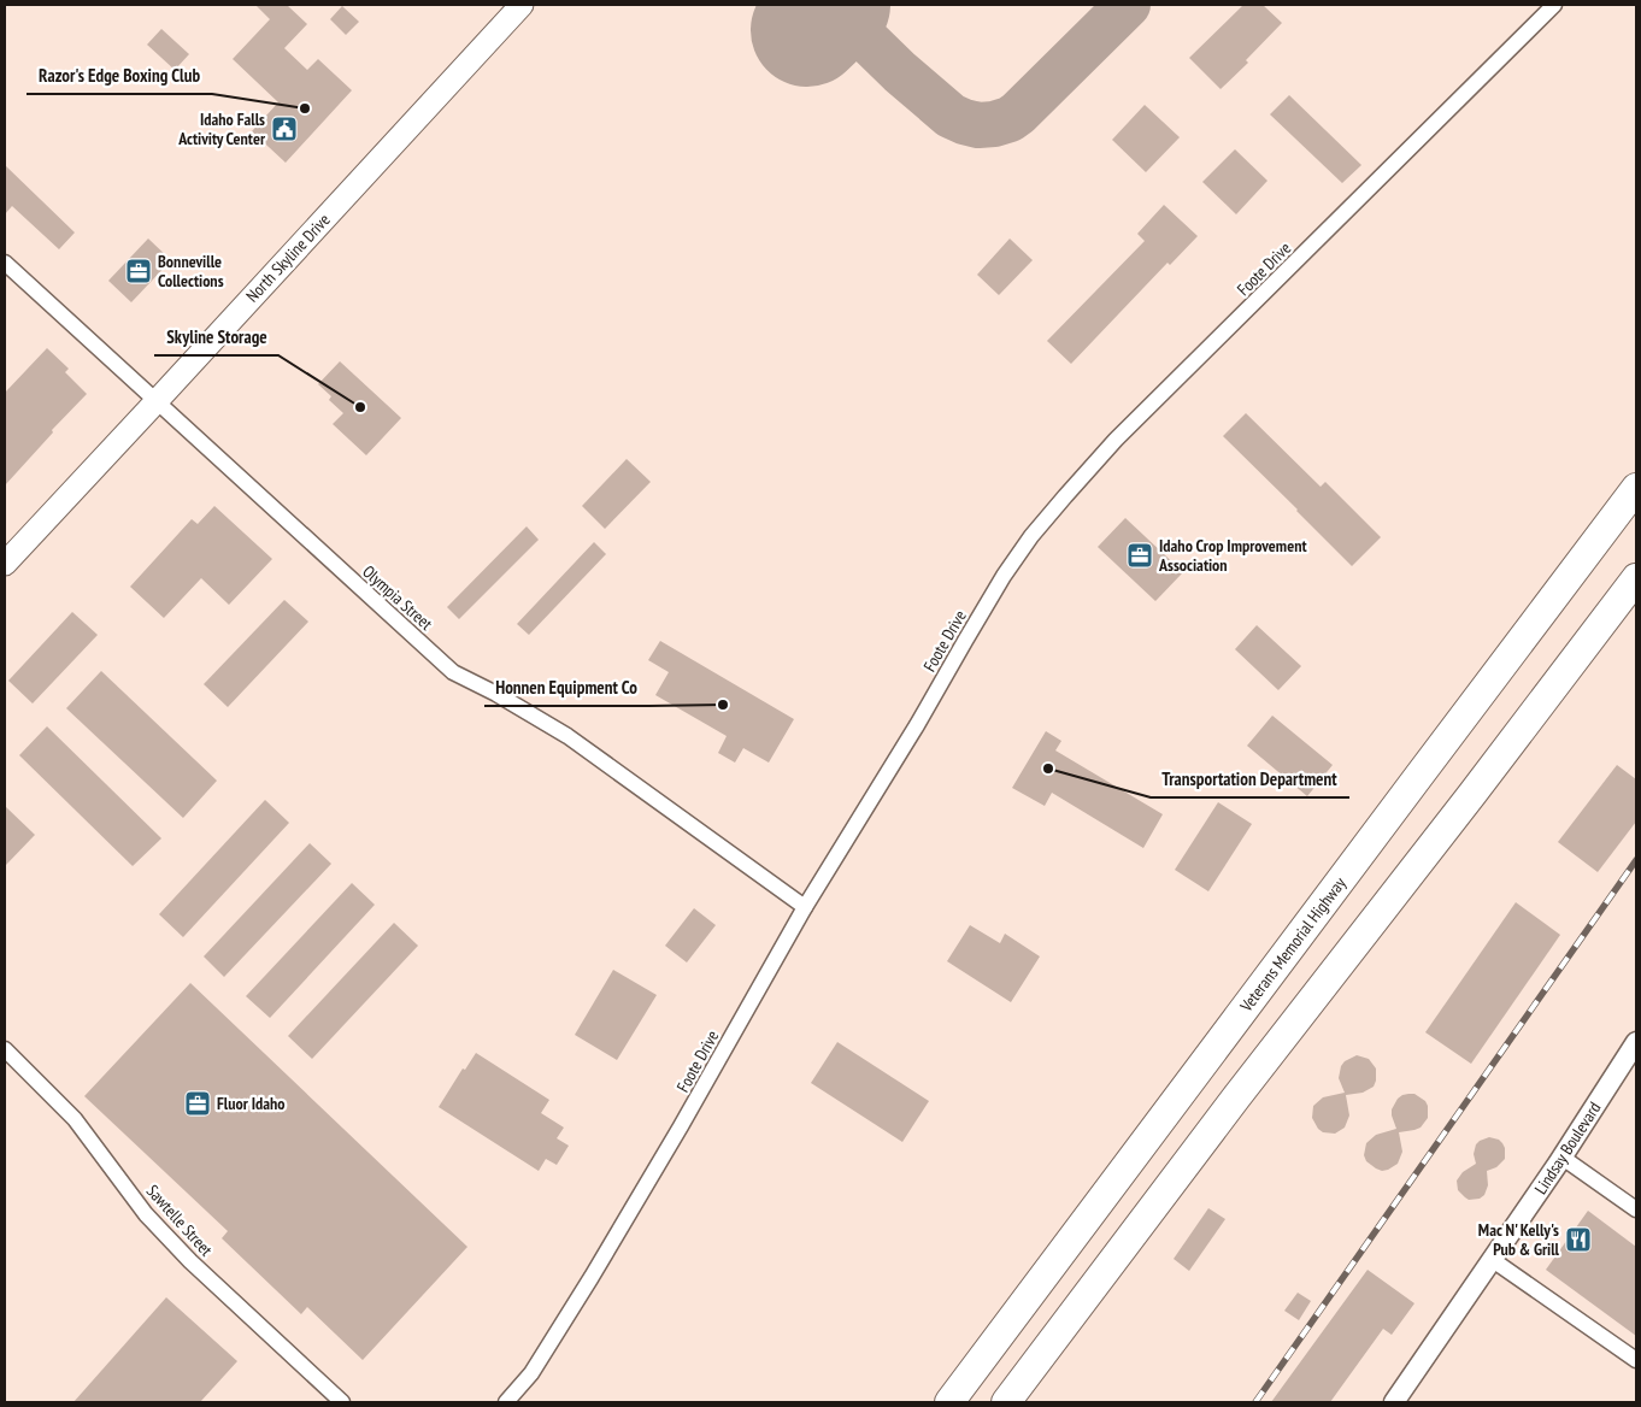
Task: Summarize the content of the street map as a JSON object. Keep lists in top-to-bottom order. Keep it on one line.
{"streets":{"highway":["Veterans Memorial Highway"],"main road":["North Skyline Drive"],"street":["Foote Drive","Olympia Street","Lindsay Boulevard","Sawtelle Street"]},"crossings":[["North Skyline Drive","Olympia Street"],["Foote Drive","Olympia Street"]],"places":{"other":["Razor's Edge Boxing Club","Skyline Storage","Honnen Equipment Co","Transportation Department"],"public building":["Idaho Falls Activity Center"],"office":["Bonneville Collections","Idaho Crop Improvement Association","Fluor Idaho"],"restaurant":["Mac N' Kelly's Pub & Grill"]}}
